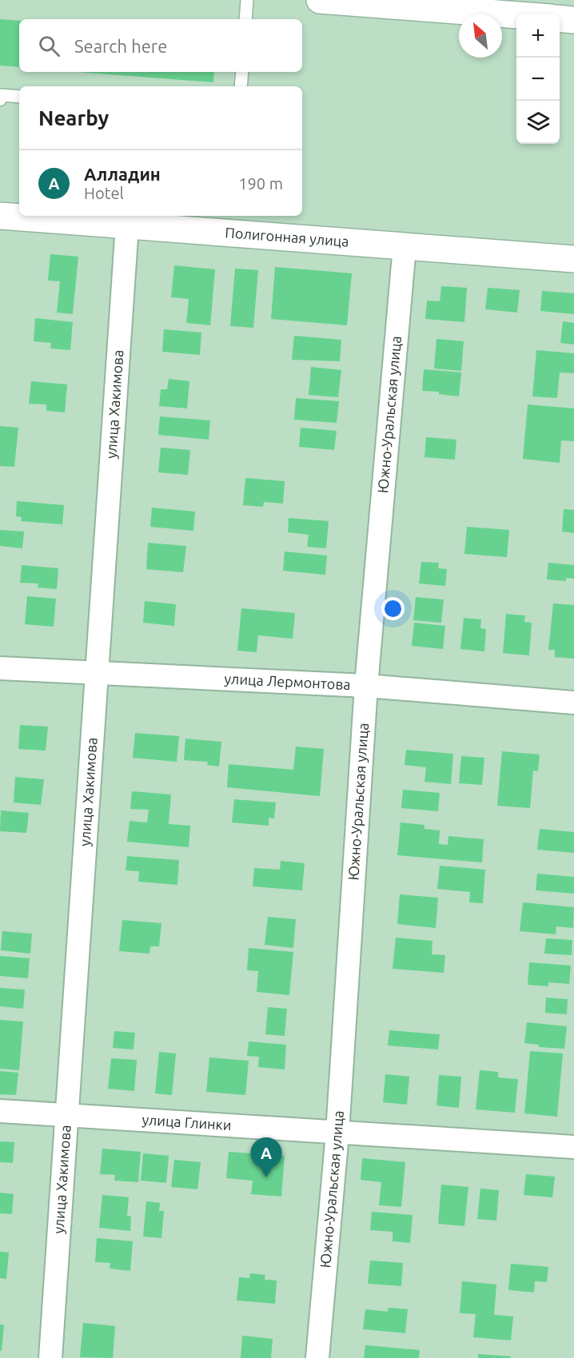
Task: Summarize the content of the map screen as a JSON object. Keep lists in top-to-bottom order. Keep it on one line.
{"streets":{"main road":["Полигонная улица"],"street":["улица Хакимова","Южно-Уральская улица","улица Лермонтова","улица Глинки"]},"crossings":[["Полигонная улица","улица Хакимова"],["Полигонная улица","Южно-Уральская улица"],["улица Хакимова","улица Лермонтова"],["улица Хакимова","улица Глинки"],["Южно-Уральская улица","улица Лермонтова"],["Южно-Уральская улица","улица Глинки"]],"north":"top left","page":{"map_buttons":["+","−"],"search":"Search here","heading":"Nearby","list":[{"mark":"A","name":"Алладин","note":"Hotel","value":"190 m"}],"pins":"A"}}
